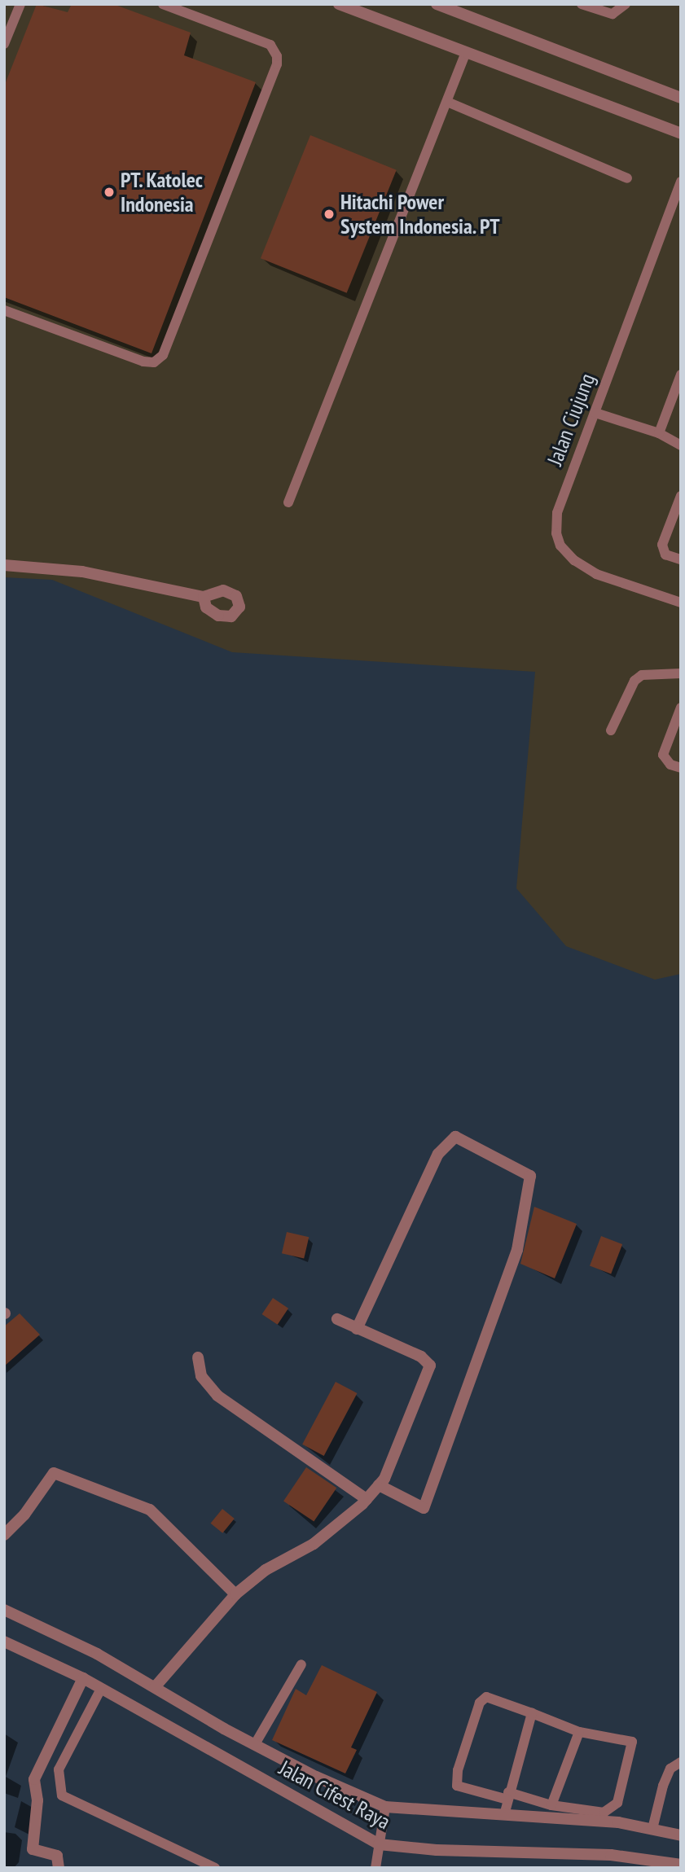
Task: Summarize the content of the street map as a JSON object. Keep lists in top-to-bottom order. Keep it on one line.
{"streets":{"street":["Jalan Cifest Raya"],"lane":["Jalan Ciujung"]},"places":["PT. Katolec Indonesia","Hitachi Power System Indonesia. PT"]}
